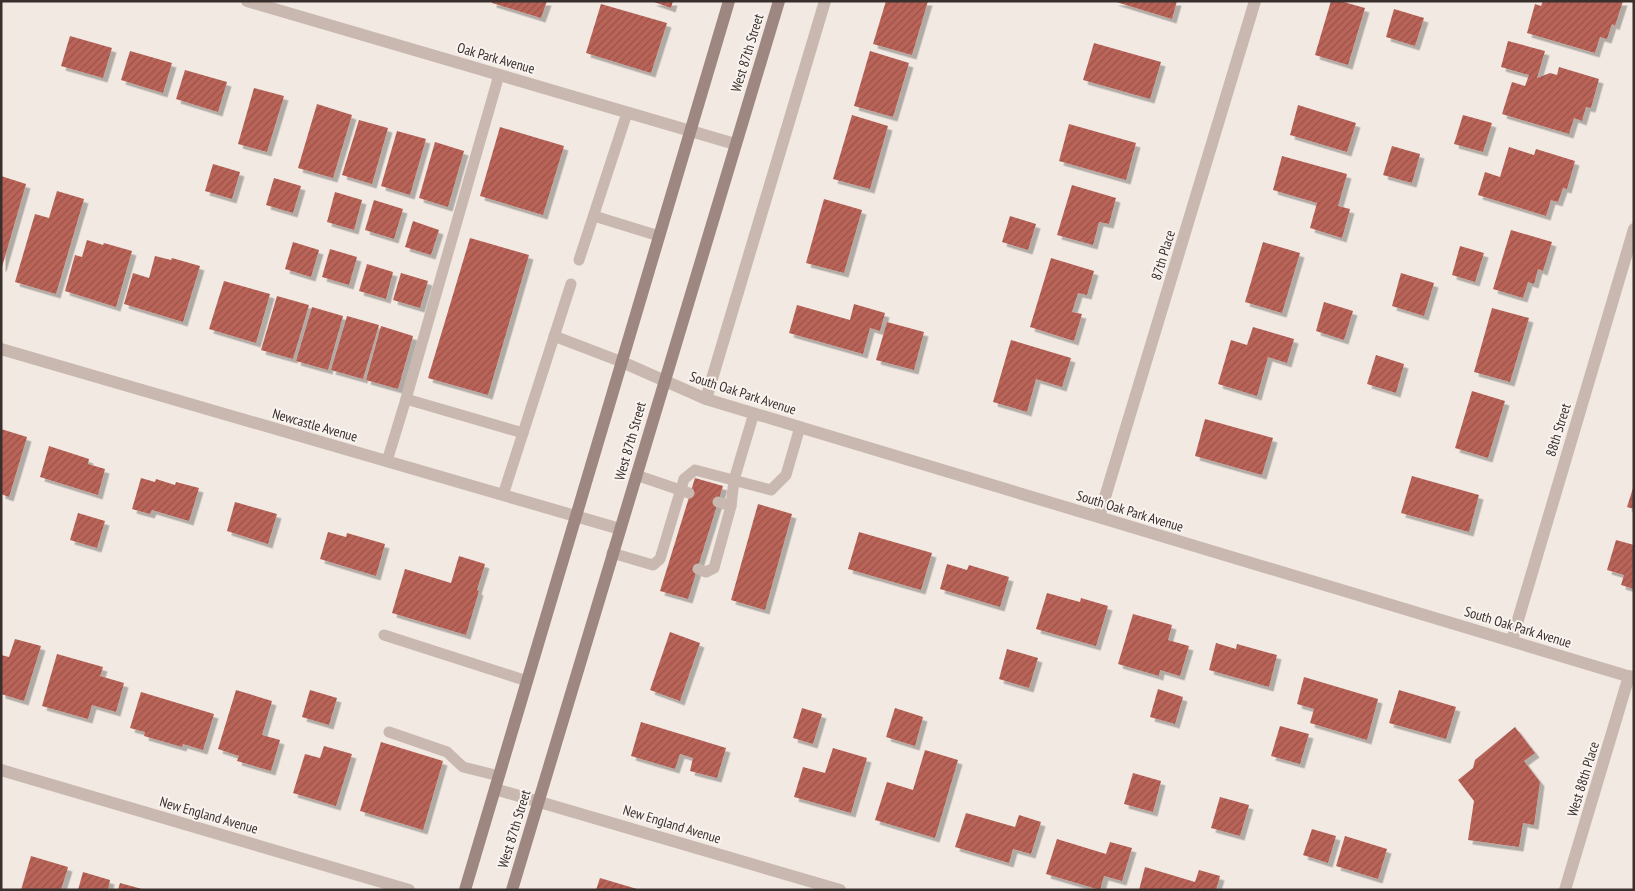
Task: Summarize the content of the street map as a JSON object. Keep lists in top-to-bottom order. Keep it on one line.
{"streets":{"main road":["West 87th Street"],"street":["Oak Park Avenue","87th Place","South Oak Park Avenue","Newcastle Avenue","88th Street","West 88th Place","New England Avenue"]},"crossings":[["West 87th Street","Oak Park Avenue"],["West 87th Street","South Oak Park Avenue"],["West 87th Street","Newcastle Avenue"],["West 87th Street","New England Avenue"],["87th Place","South Oak Park Avenue"],["South Oak Park Avenue","88th Street"],["South Oak Park Avenue","West 88th Place"]]}
